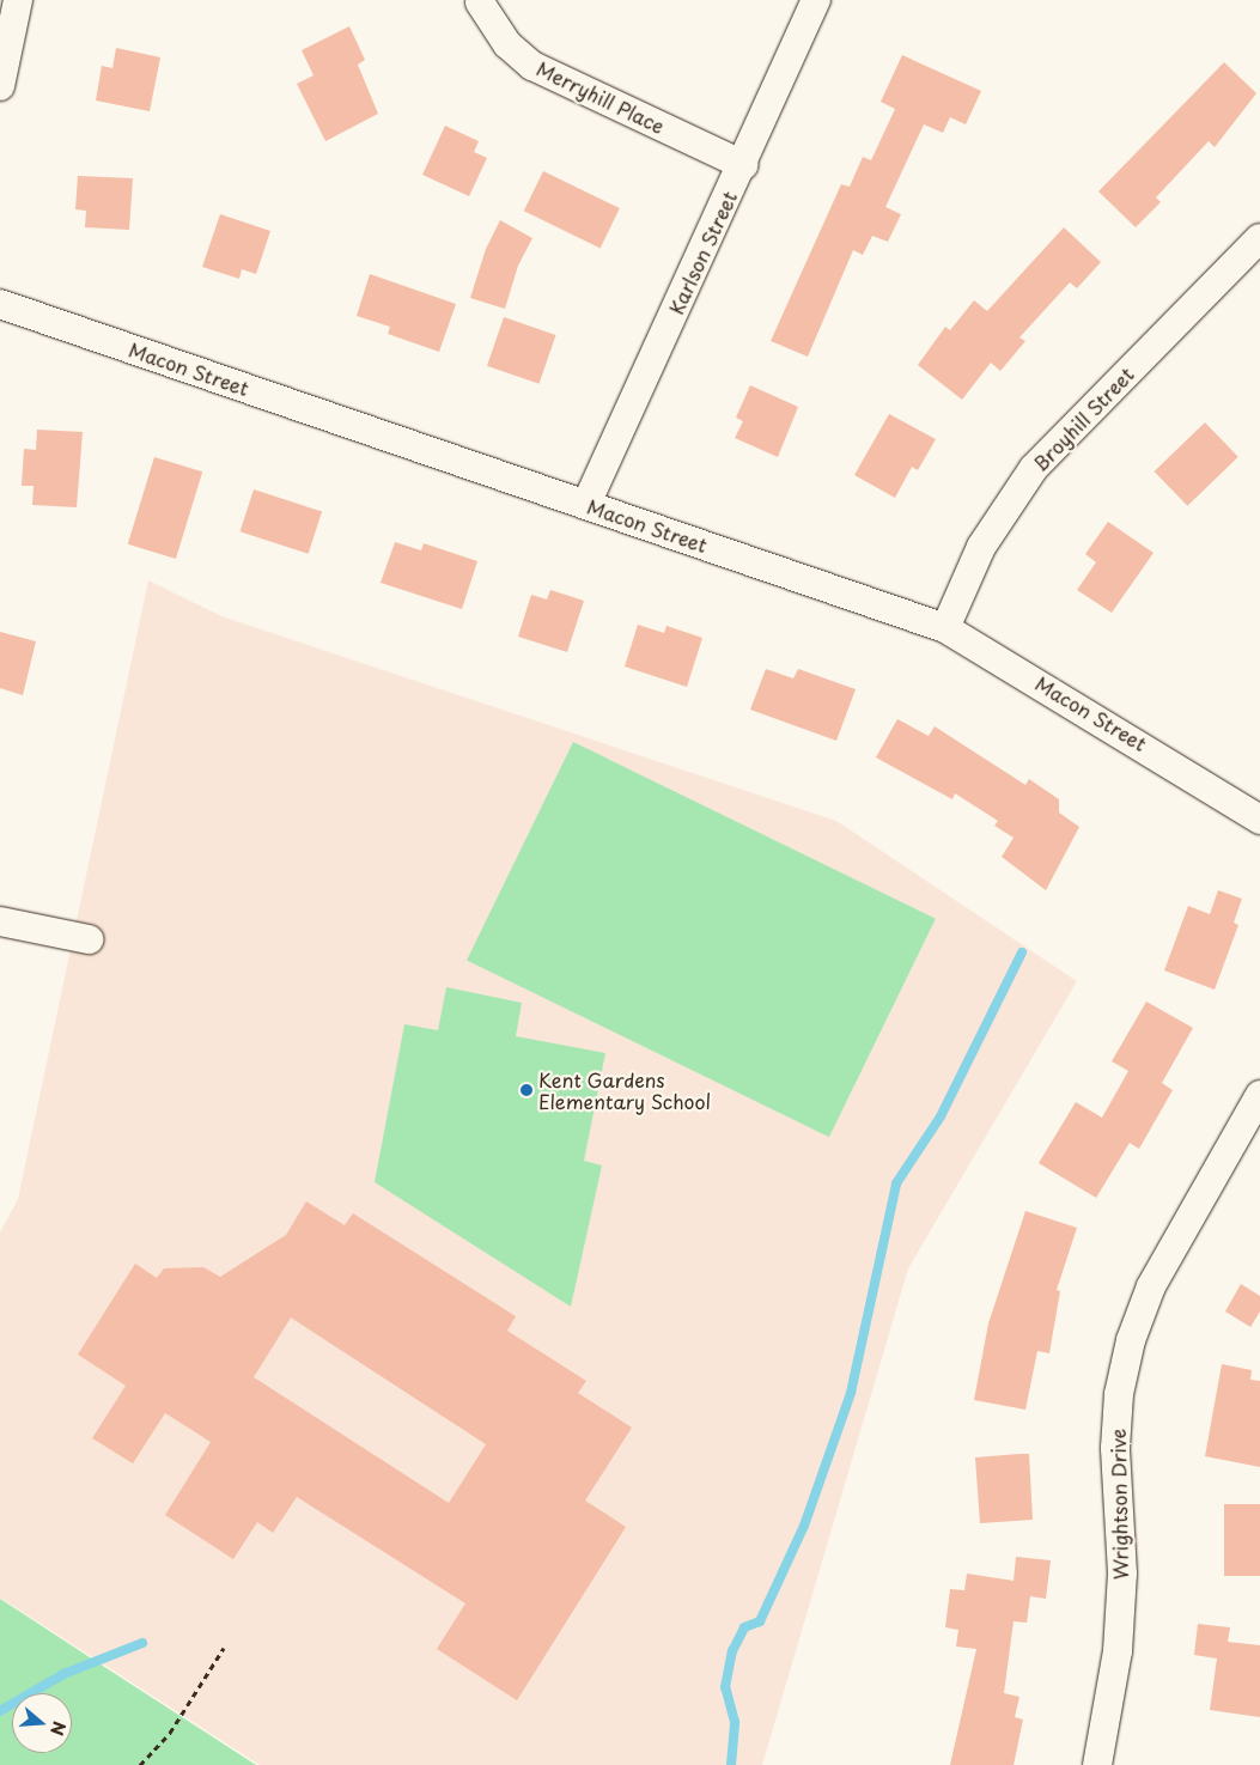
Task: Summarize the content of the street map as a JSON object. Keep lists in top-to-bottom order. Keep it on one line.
{"streets":{"street":["Merryhill Place","Karlson Street","Macon Street","Broyhill Street","Wrightson Drive"]},"crossings":[["Merryhill Place","Karlson Street"],["Karlson Street","Macon Street"],["Macon Street","Broyhill Street"]],"places":["Kent Gardens Elementary School"],"north":"right"}
